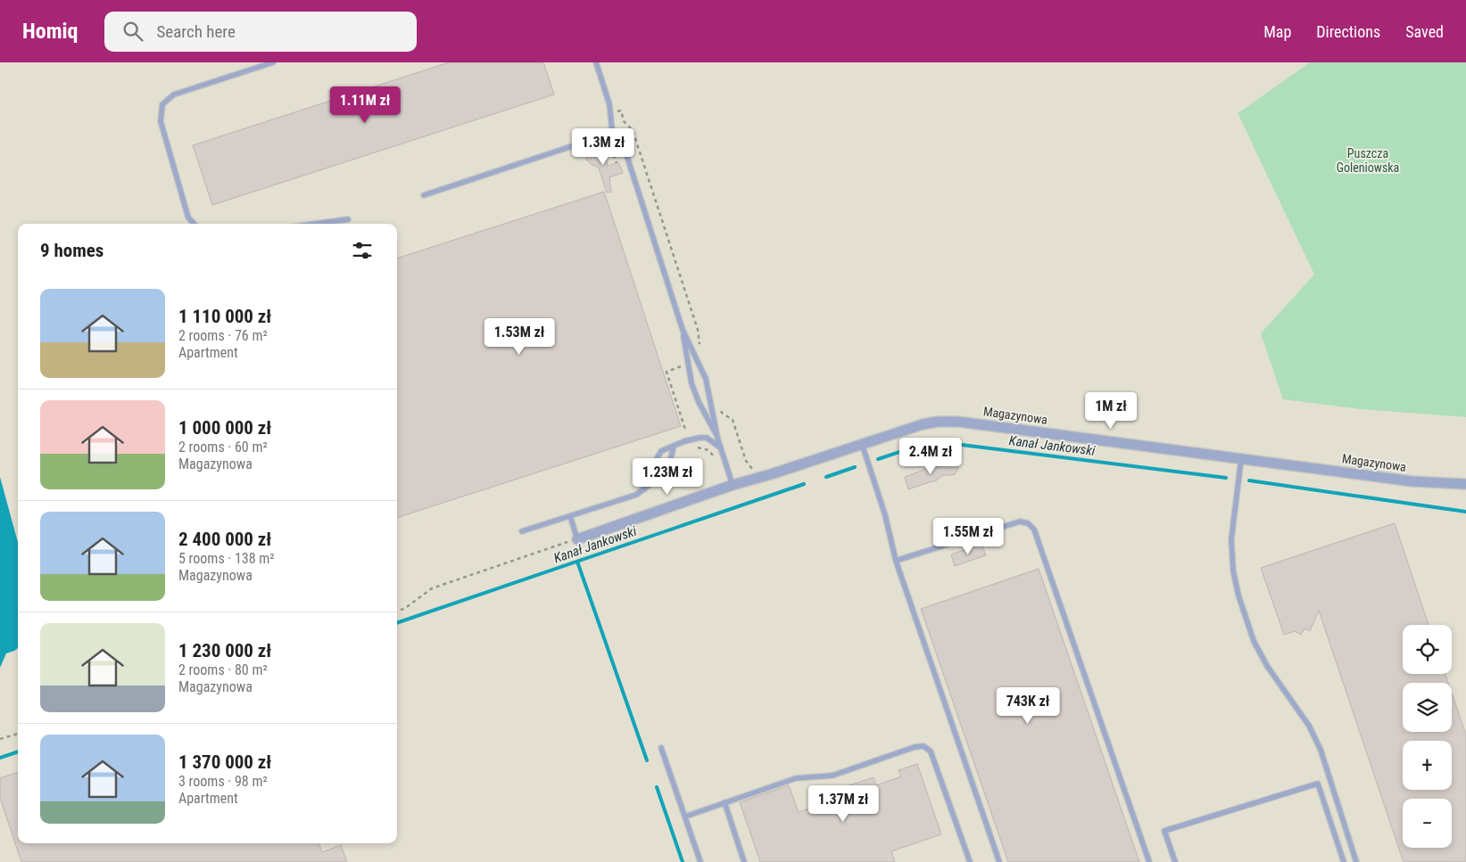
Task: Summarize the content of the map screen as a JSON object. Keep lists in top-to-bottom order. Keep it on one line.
{"streets":{"street":["Magazynowa"]},"water":["Kanał Jankowski"],"parks":["Puszcza Goleniowska"],"page":{"header":"Homiq","search":"Search here","nav":["Map","Directions","Saved"],"price":["1.11M zł","1.3M zł","1.53M zł","1M zł","2.4M zł","1.23M zł","1.55M zł","743K zł","1.37M zł"],"heading":"9 homes","list":[{"name":"1 110 000 zł","note":"2 rooms · 76 m² · Apartment"},{"name":"1 000 000 zł","note":"2 rooms · 60 m² · Magazynowa"},{"name":"2 400 000 zł","note":"5 rooms · 138 m² · Magazynowa"},{"name":"1 230 000 zł","note":"2 rooms · 80 m² · Magazynowa"},{"name":"1 370 000 zł","note":"3 rooms · 98 m² · Apartment"}],"map_buttons":["+","−"]}}
